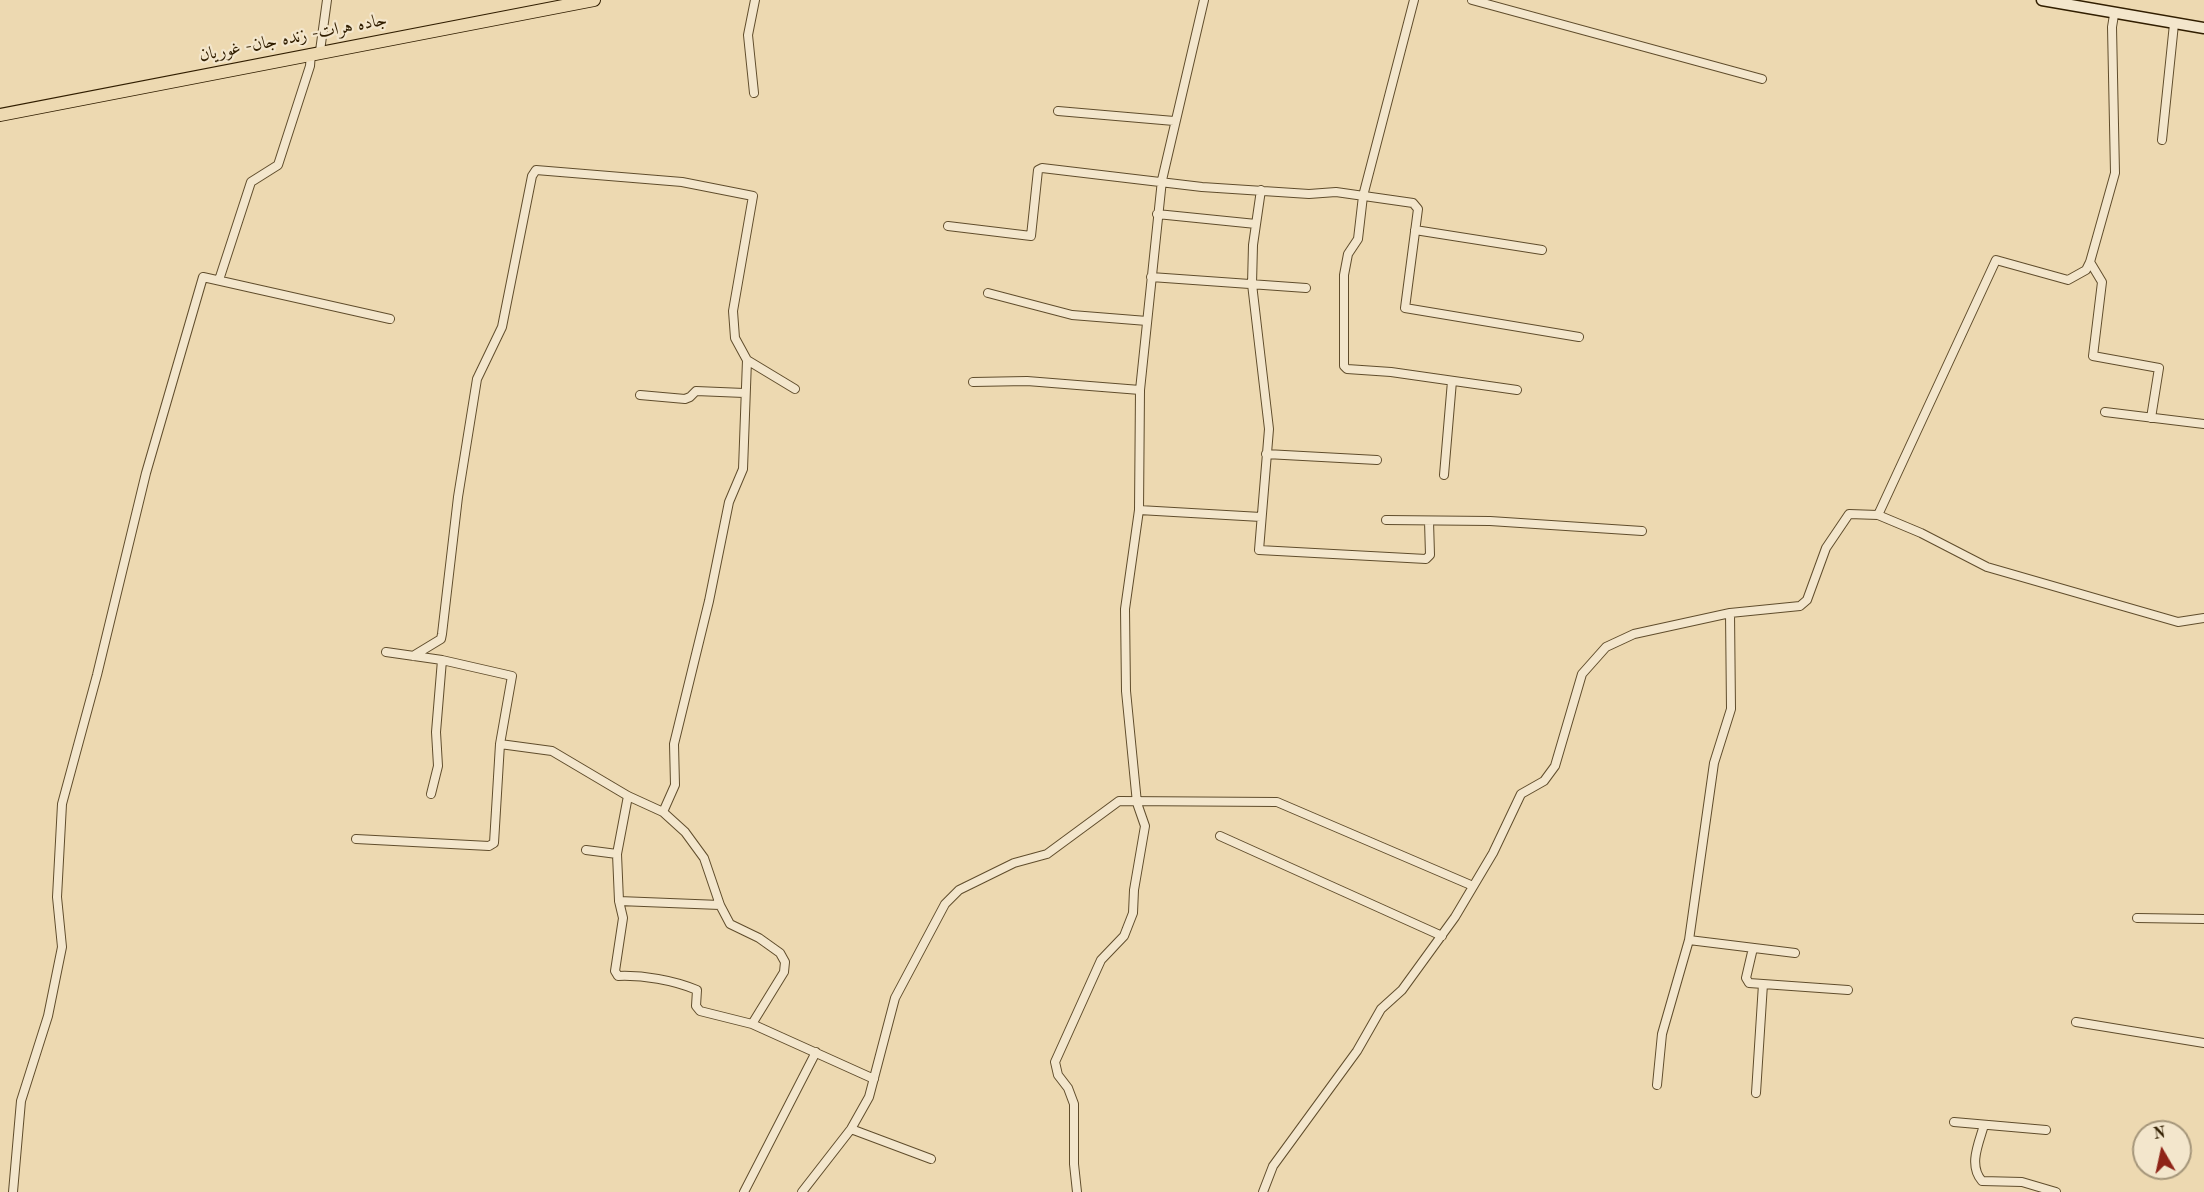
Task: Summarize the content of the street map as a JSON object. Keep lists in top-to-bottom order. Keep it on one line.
{"streets":{"main road":["جاده هرات- زنده جان- غوریان"]},"north":"top"}
